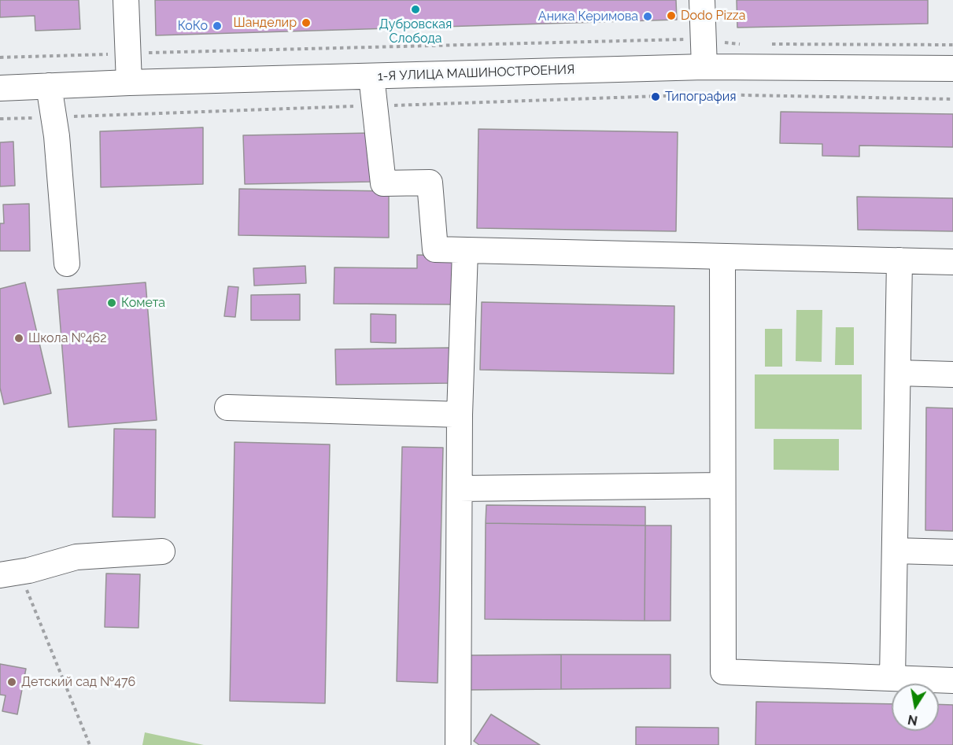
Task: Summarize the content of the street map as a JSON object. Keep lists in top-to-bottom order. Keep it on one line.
{"streets":{"street":["1-Я УЛИЦА МАШИНОСТРОЕНИЯ"]},"places":["Дубровская Слобода","Dodo Pizza","Аника Керимова","Шанделир","КоКо","Типография","Комета","Школа №462","Детский сад №476"],"north":"bottom"}
